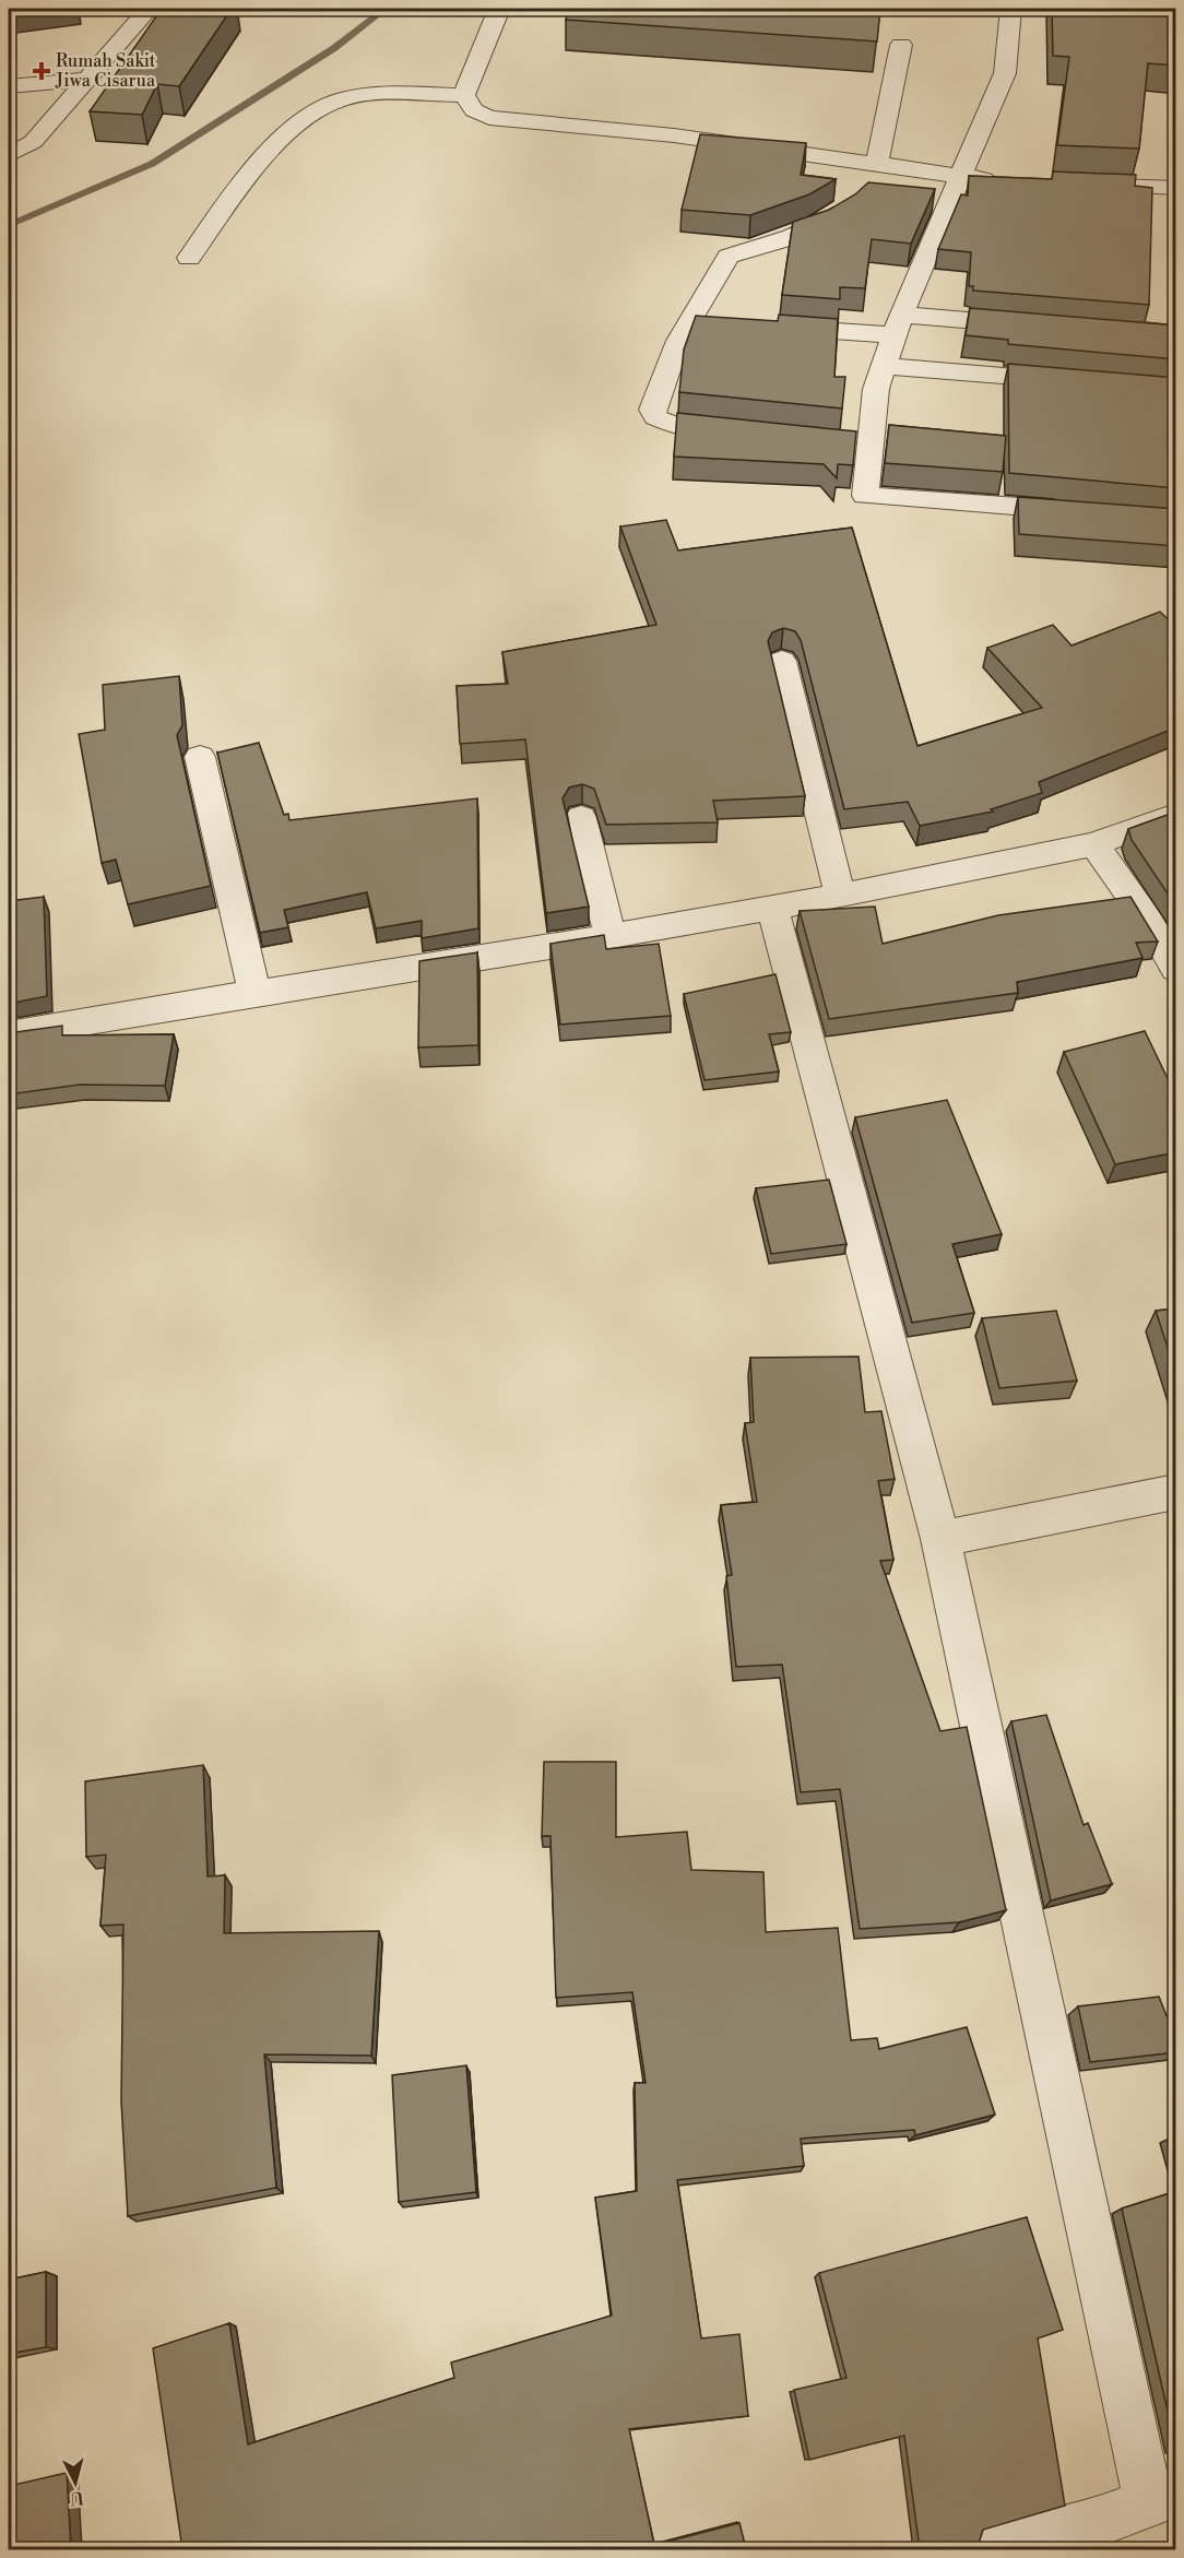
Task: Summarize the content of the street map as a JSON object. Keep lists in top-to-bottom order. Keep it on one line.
{"places":{"health":["Rumah Sakit Jiwa Cisarua"]},"north":"bottom"}
